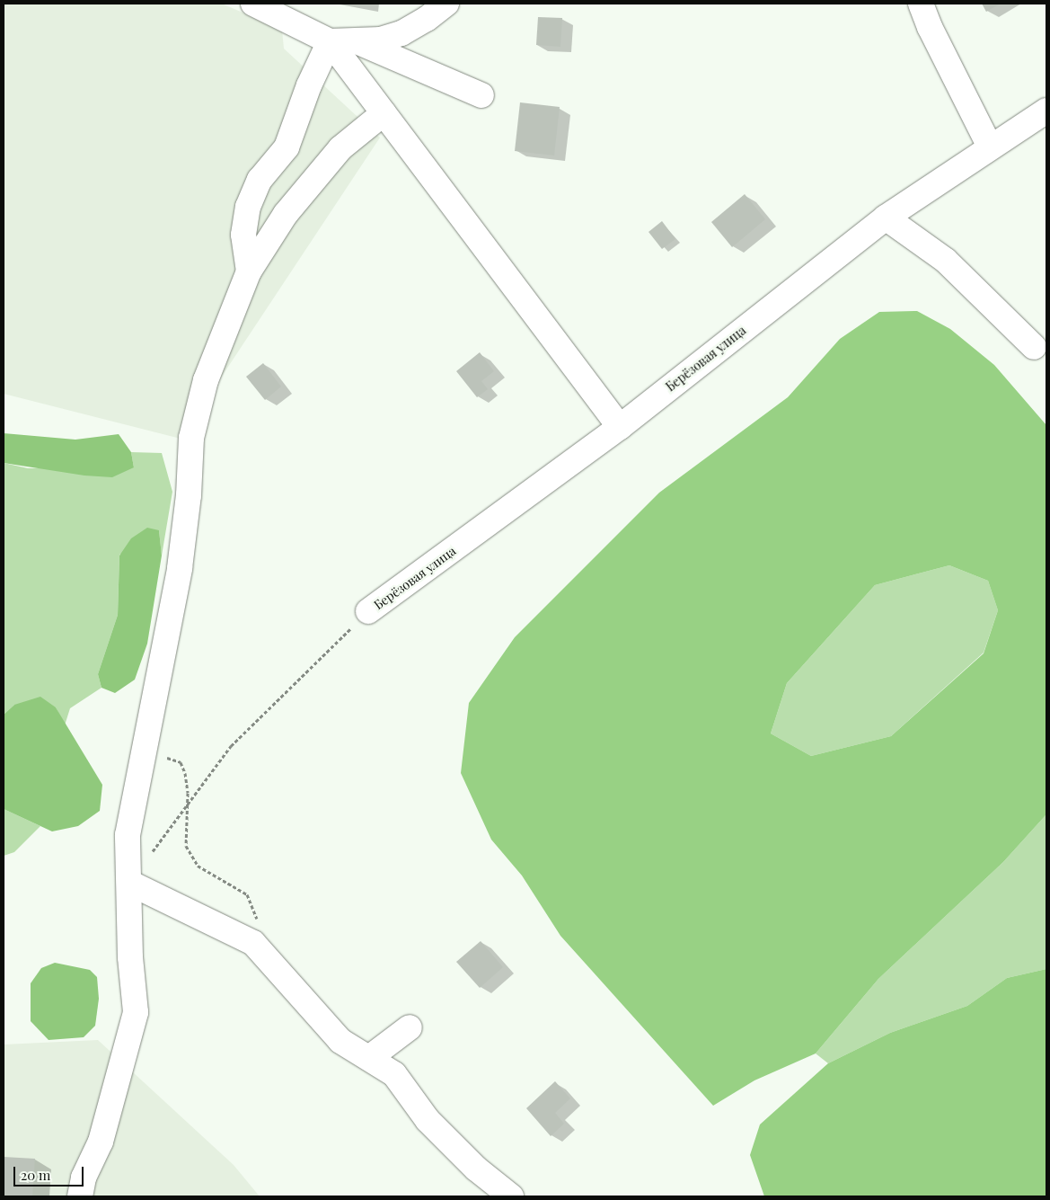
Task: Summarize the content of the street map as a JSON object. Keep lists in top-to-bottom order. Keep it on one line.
{"streets":{"street":["Берёзовая улица"]},"scale_bar":"20 m"}
